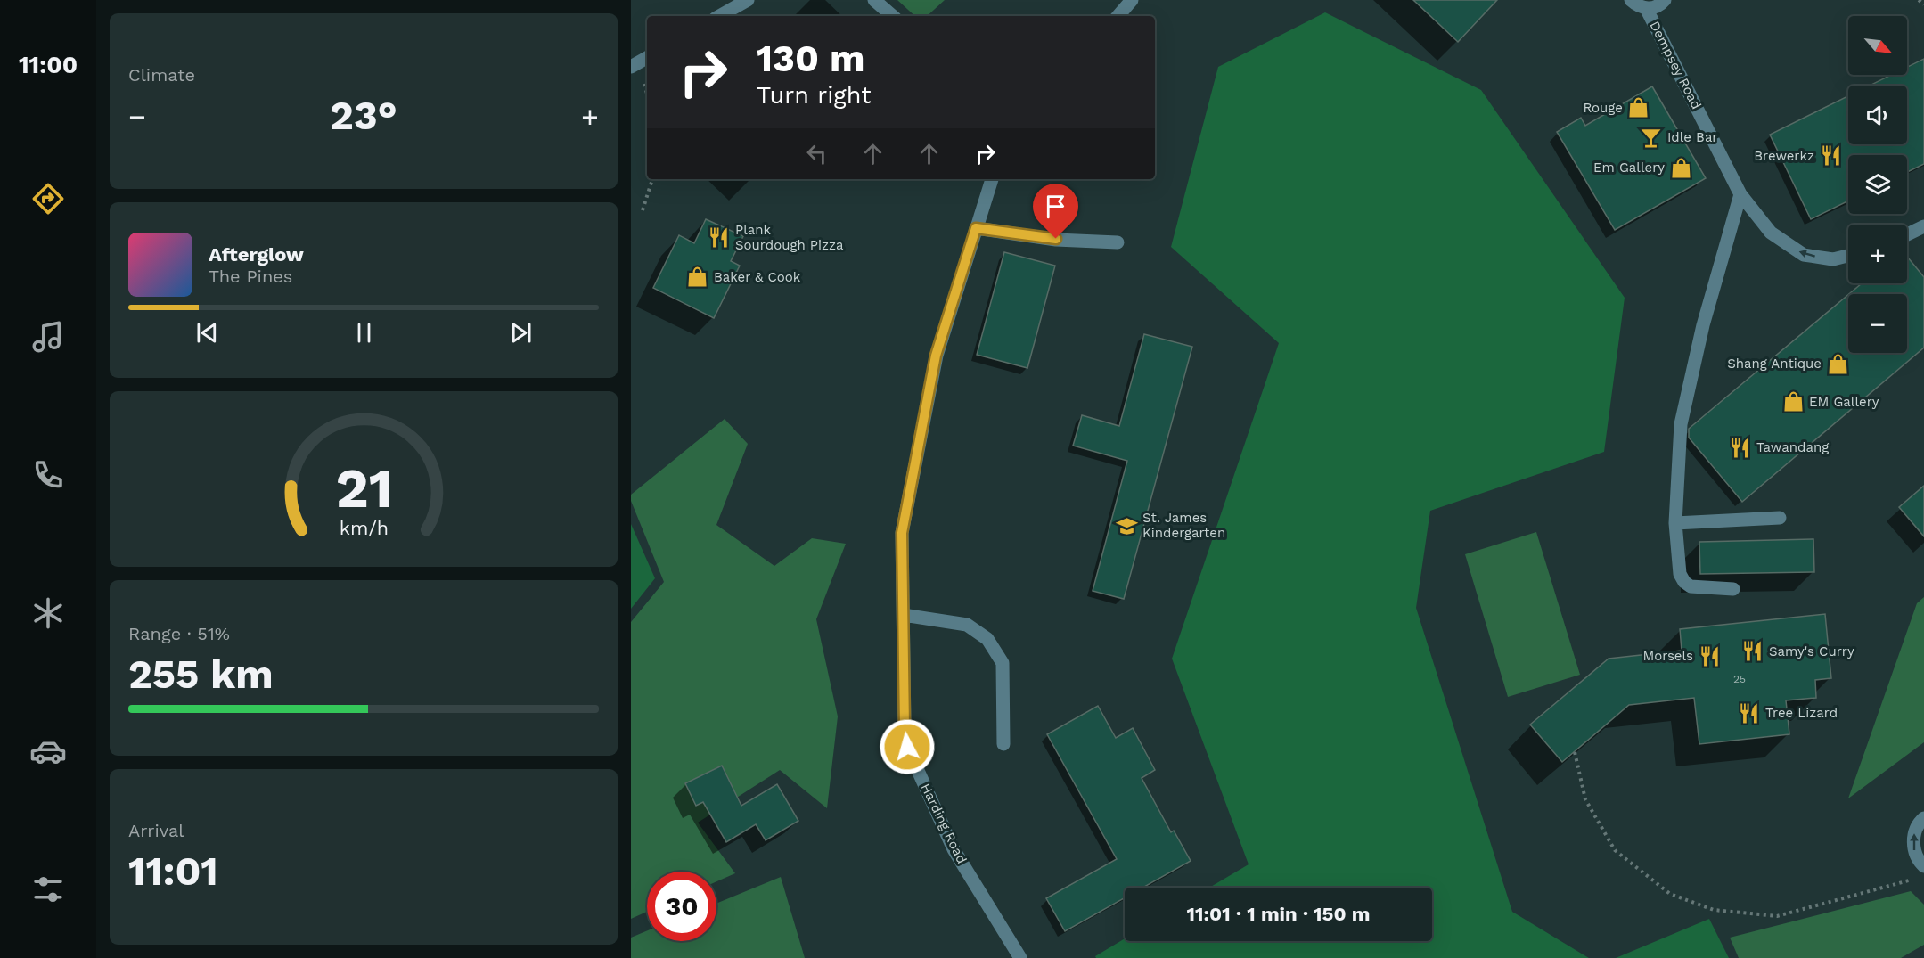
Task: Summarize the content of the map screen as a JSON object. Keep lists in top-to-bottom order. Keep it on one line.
{"streets":{"street":["Dempsey Road","Harding Road"]},"one_way":["Dempsey Road"],"places":{"shop":["Rouge","Em Gallery","Baker & Cook","Shang Antique","EM Gallery"],"bar":["Idle Bar"],"restaurant":["Brewerkz","Plank Sourdough Pizza","Tawandang","Samy's Curry","Morsels","Tree Lizard"],"school or university":["St. James Kindergarten"]},"house_numbers":["25"],"north":"bottom right","page":{"tabs":"11:00","tile":["Climate",["Range · 51%","255 km"],["Arrival","11:01"]],"map_buttons":["+","−"],"turn":["130 m","Turn right"],"heat":["−","23°","+"],"song":["Afterglow","The Pines"],"limit":"30","trip":"11:01 · 1 min · 150 m","gauge":["21","km/h"]}}
